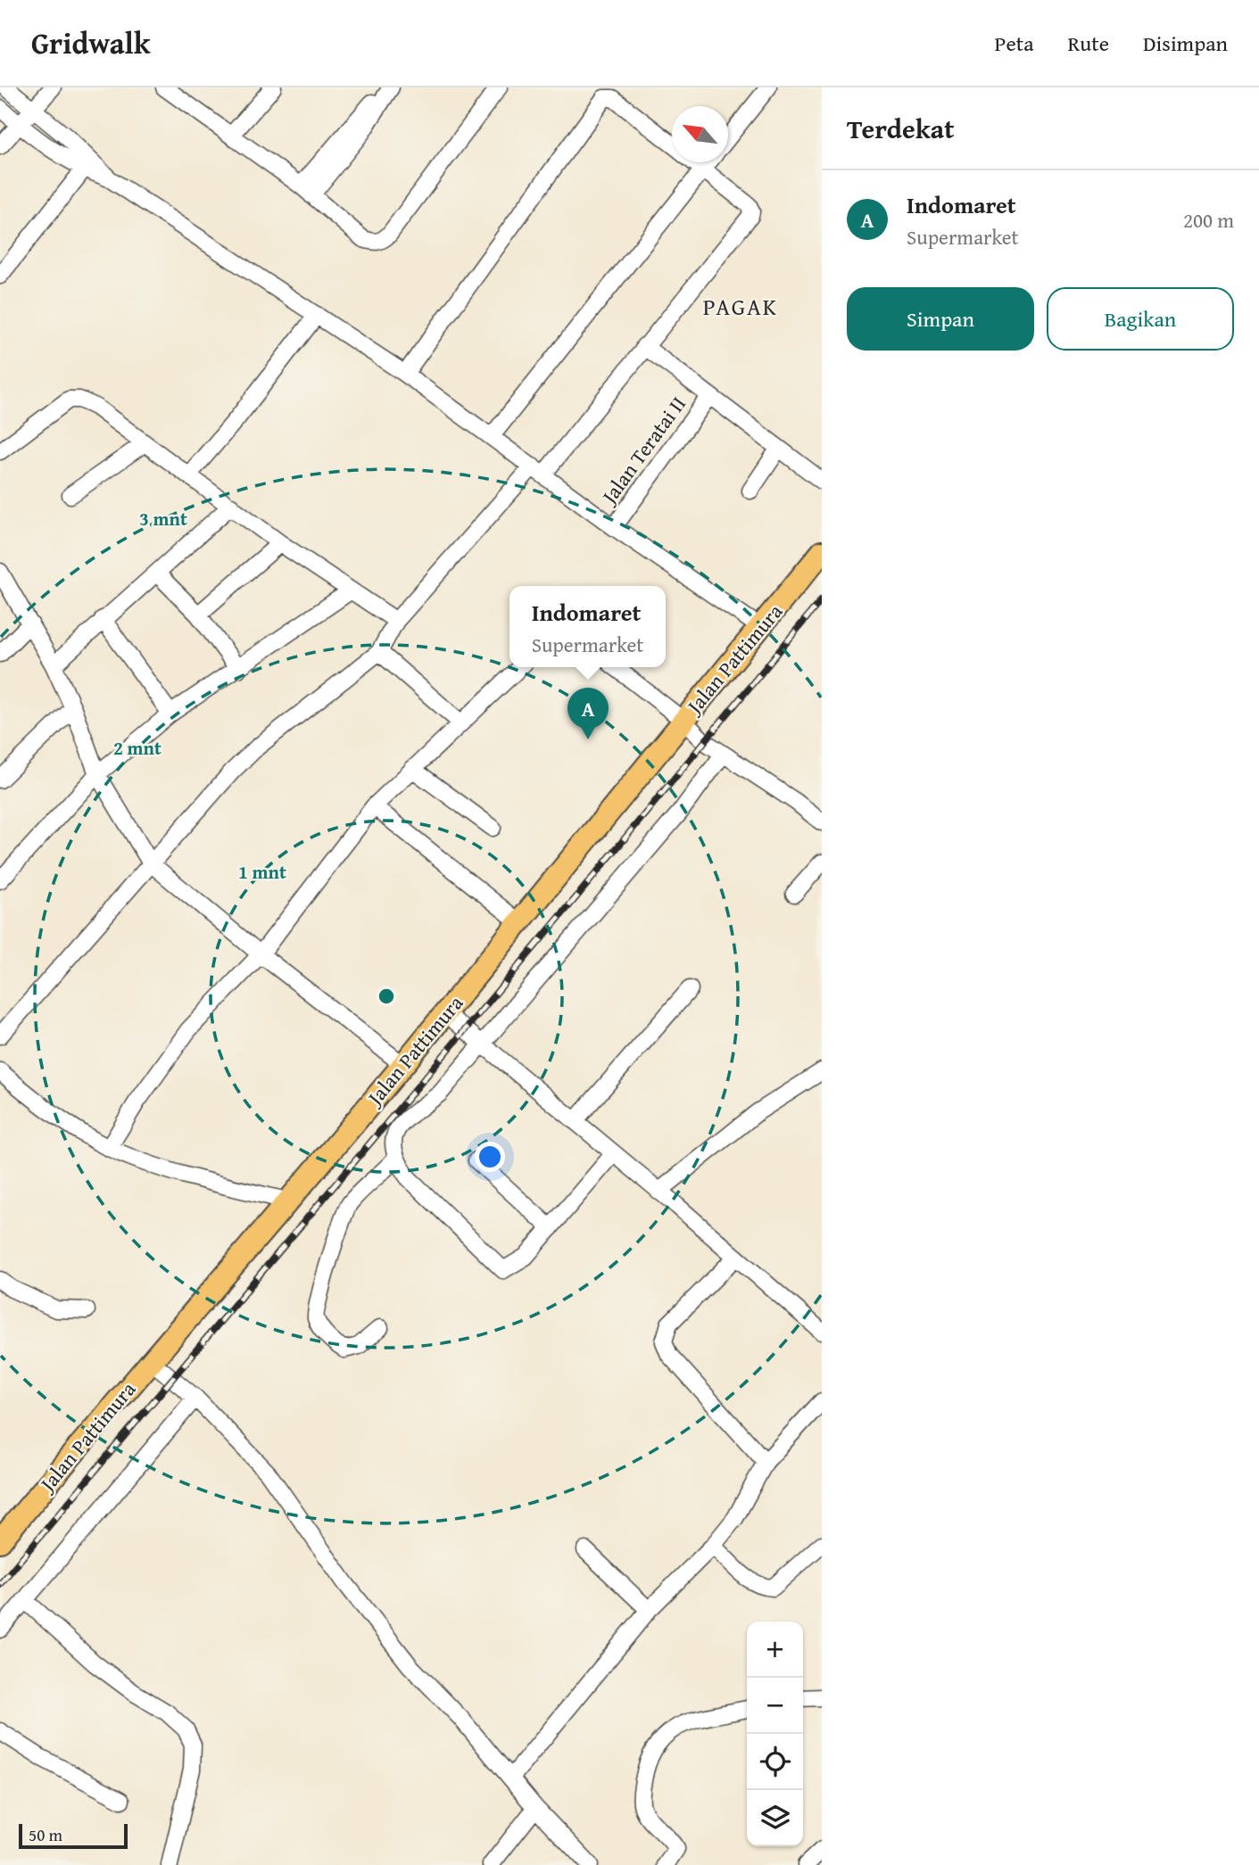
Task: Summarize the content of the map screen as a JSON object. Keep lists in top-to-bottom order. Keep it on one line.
{"streets":{"highway":["Jalan Pattimura"],"street":["Jalan Teratai II"]},"districts":["PAGAK"],"scale_bar":"50 m","north":"top left","page":{"header":"Gridwalk","nav":["Peta","Rute","Disimpan"],"heading":"Terdekat","list":[{"mark":"A","name":"Indomaret","note":"Supermarket","value":"200 m"}],"buttons":["Simpan","Bagikan"],"popup":["Indomaret","Supermarket"],"pins":"A","map_buttons":["+","−"],"scale":"50 m"},"rings":["3 mnt","2 mnt","1 mnt"]}
